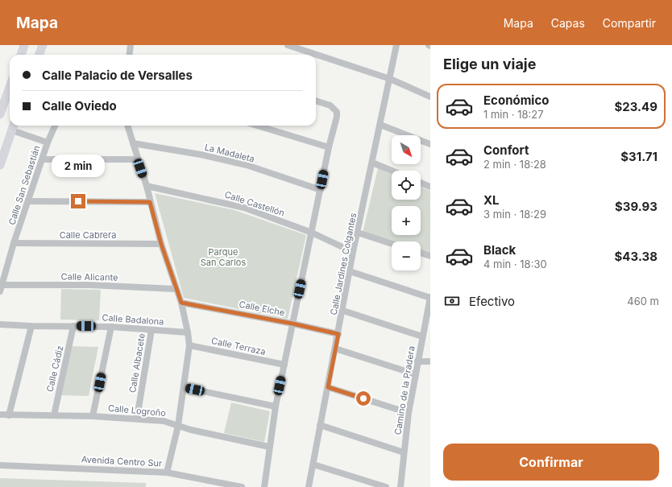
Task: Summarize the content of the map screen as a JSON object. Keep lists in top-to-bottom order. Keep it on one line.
{"streets":{"street":["La Madaleta","Calle San Sebastián","Calle Castellón","Calle Cabrera","Calle Jardines Colgantes","Calle Alicante","Calle Elche","Calle Badalona","Calle Terraza","Calle Albacete","Calle Cádiz","Camino de la Pradera","Calle Logroño","Avenida Centro Sur"]},"crossings":[["Calle San Sebastián","Calle Cabrera"],["Calle San Sebastián","Calle Alicante"],["Calle Castellón","Calle Jardines Colgantes"],["Calle Jardines Colgantes","Calle Elche"],["Calle Badalona","Calle Albacete"],["Calle Badalona","Calle Cádiz"],["Calle Albacete","Calle Logroño"],["Calle Cádiz","Calle Logroño"]],"parks":["Parque San Carlos"],"north":"bottom right","page":{"header":"Mapa","nav":["Mapa","Capas","Compartir"],"heading":"Elige un viaje","banner":["Calle Palacio de Versalles","Calle Oviedo"],"list":[{"name":"Económico","note":"1 min · 18:27","value":"$23.49"},{"name":"Confort","note":"2 min · 18:28","value":"$31.71"},{"name":"XL","note":"3 min · 18:29","value":"$39.93"},{"name":"Black","note":"4 min · 18:30","value":"$43.38"}],"map_buttons":["+","−"],"bubble":"2 min","pay":["Efectivo","460 m"],"buttons":"Confirmar"}}
